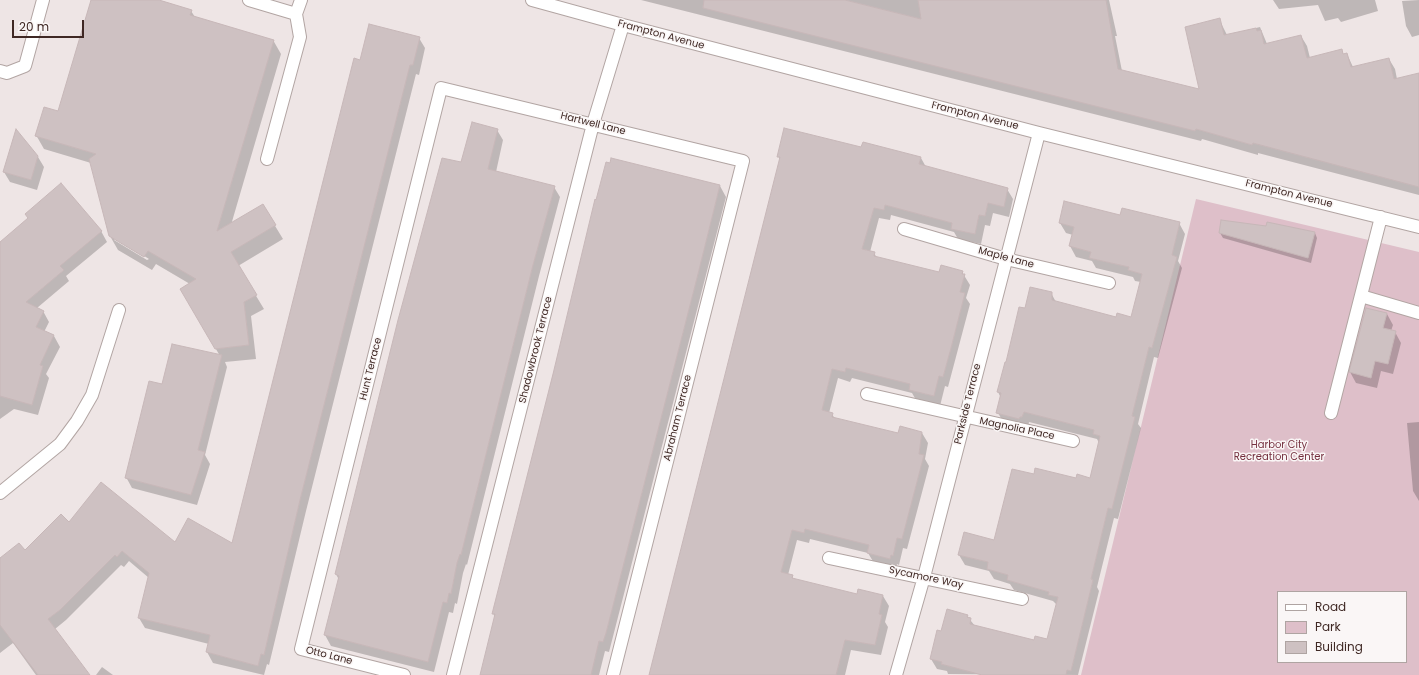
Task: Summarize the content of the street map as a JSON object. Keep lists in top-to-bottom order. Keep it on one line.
{"streets":{"street":["Frampton Avenue","Hartwell Lane","Maple Lane","Shadowbrook Terrace","Hunt Terrace","Parkside Terrace","Abraham Terrace","Magnolia Place","Sycamore Way","Otto Lane"]},"crossings":[["Frampton Avenue","Shadowbrook Terrace"],["Frampton Avenue","Parkside Terrace"],["Hartwell Lane","Shadowbrook Terrace"],["Hartwell Lane","Hunt Terrace"],["Hartwell Lane","Abraham Terrace"],["Maple Lane","Parkside Terrace"],["Hunt Terrace","Otto Lane"],["Parkside Terrace","Magnolia Place"],["Parkside Terrace","Sycamore Way"]],"parks":["Harbor City Recreation Center"],"legend":["Road","Park","Building"],"scale_bar":"20 m"}
